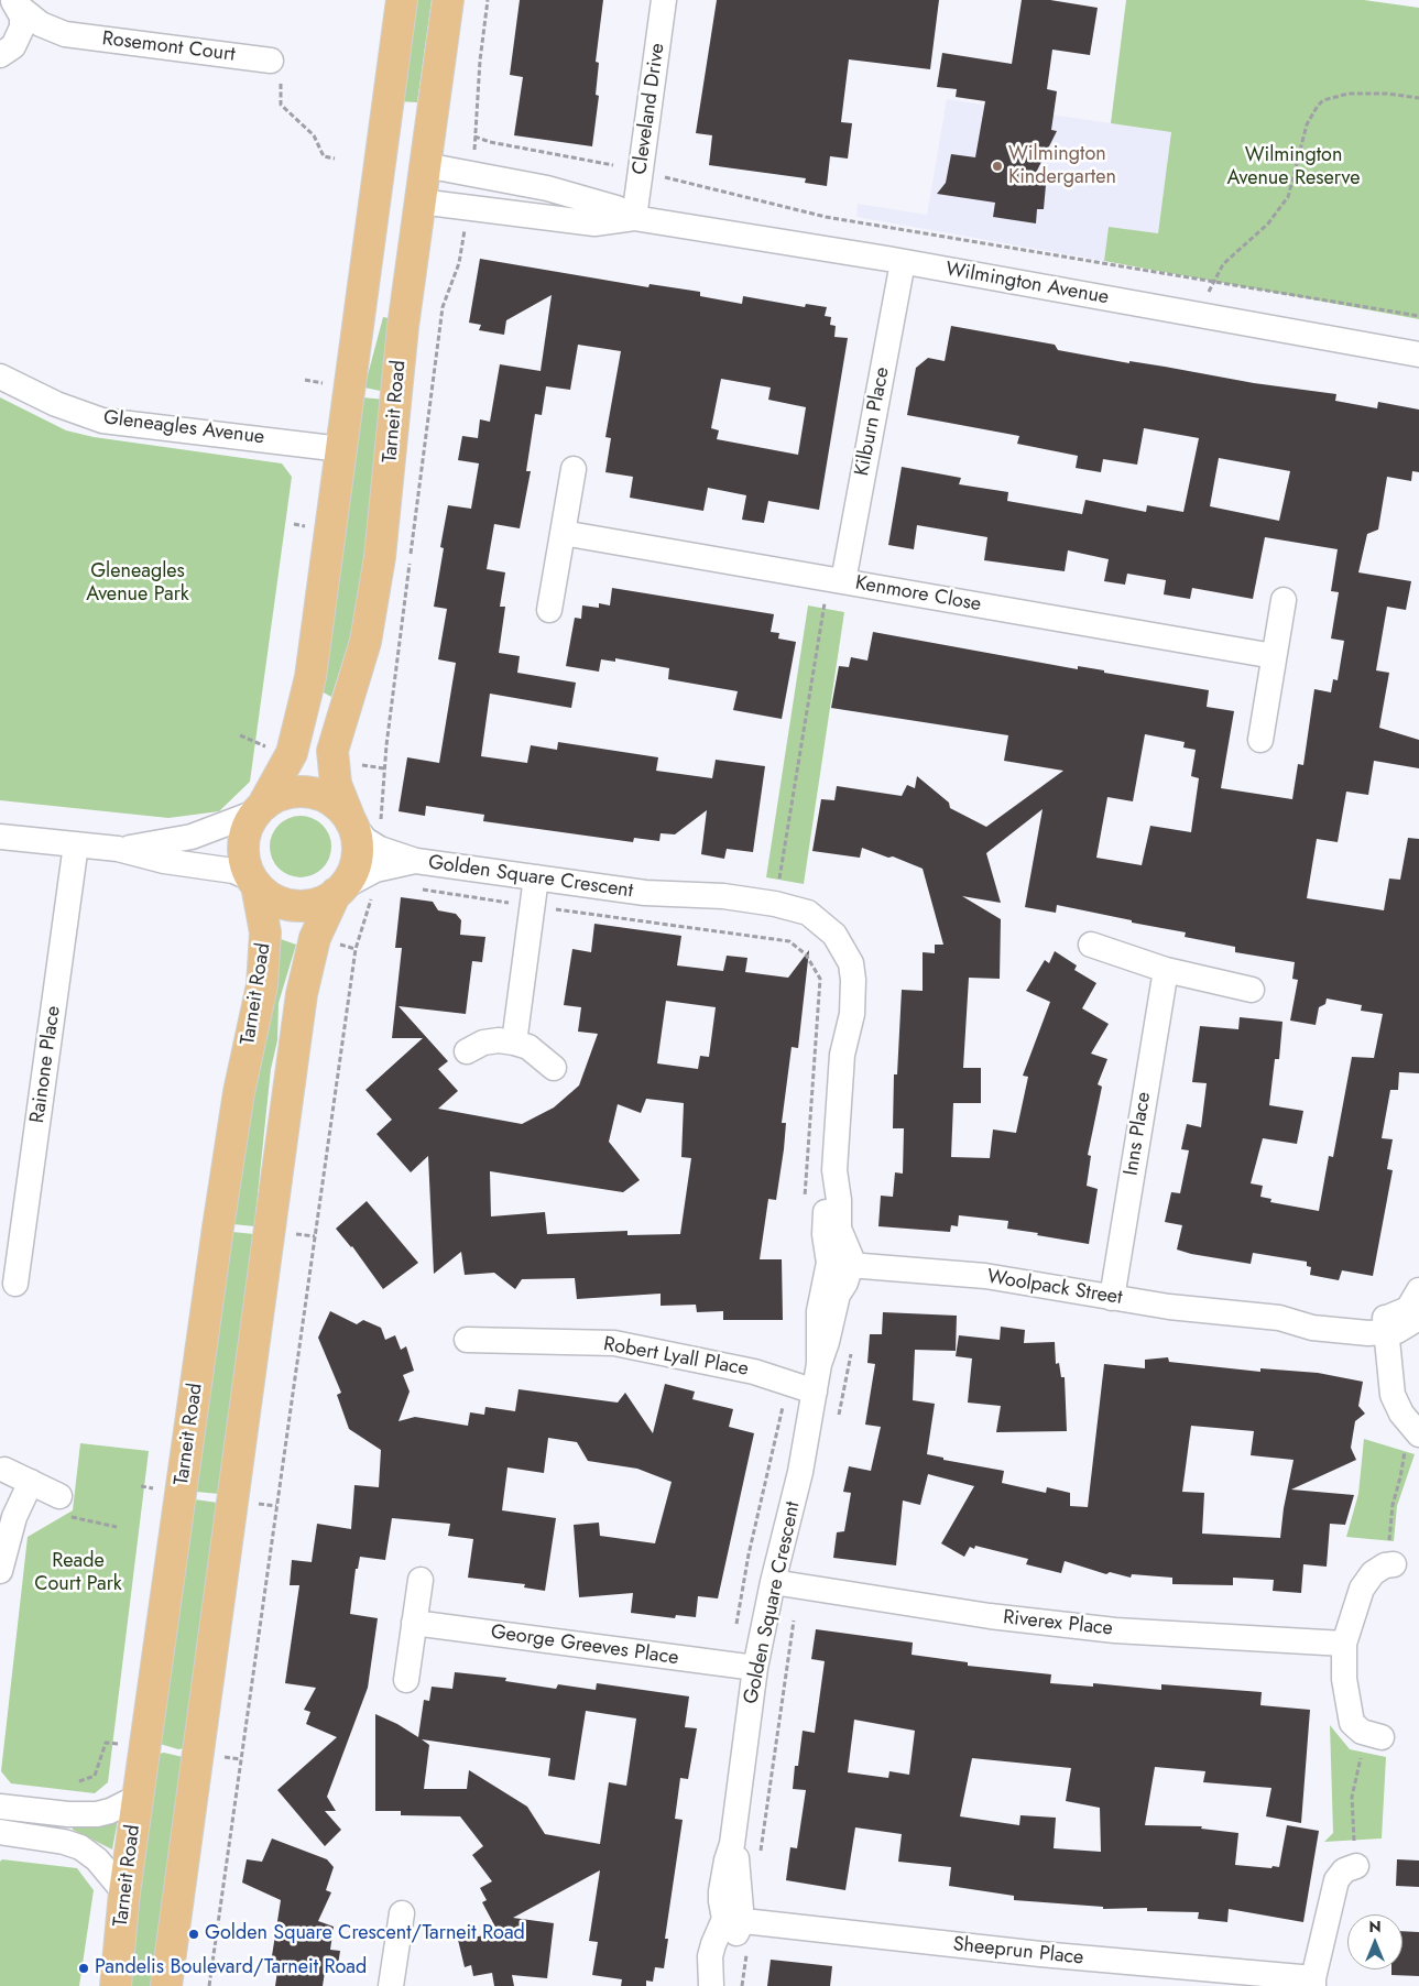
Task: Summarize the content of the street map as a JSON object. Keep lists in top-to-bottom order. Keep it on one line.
{"streets":{"main road":["Tarneit Road"],"street":["Rosemont Court","Cleveland Drive","Wilmington Avenue","Kilburn Place","Gleneagles Avenue","Kenmore Close","Golden Square Crescent","Rainone Place","Inns Place","Woolpack Street","Robert Lyall Place","Riverex Place","George Greeves Place","Sheeprun Place"]},"crossings":[["Cleveland Drive","Wilmington Avenue"],["Wilmington Avenue","Tarneit Road"],["Wilmington Avenue","Kilburn Place"],["Tarneit Road","Golden Square Crescent"],["Kilburn Place","Kenmore Close"],["Golden Square Crescent","Woolpack Street"],["Golden Square Crescent","Robert Lyall Place"],["Golden Square Crescent","Riverex Place"],["Golden Square Crescent","George Greeves Place"],["Golden Square Crescent","Sheeprun Place"],["Inns Place","Woolpack Street"]],"parks":["Wilmington Avenue Reserve","Gleneagles Avenue Park","Reade Court Park"],"places":["Wilmington Kindergarten","Golden Square Crescent/Tarneit Road","Pandelis Boulevard/Tarneit Road"],"north":"top"}
